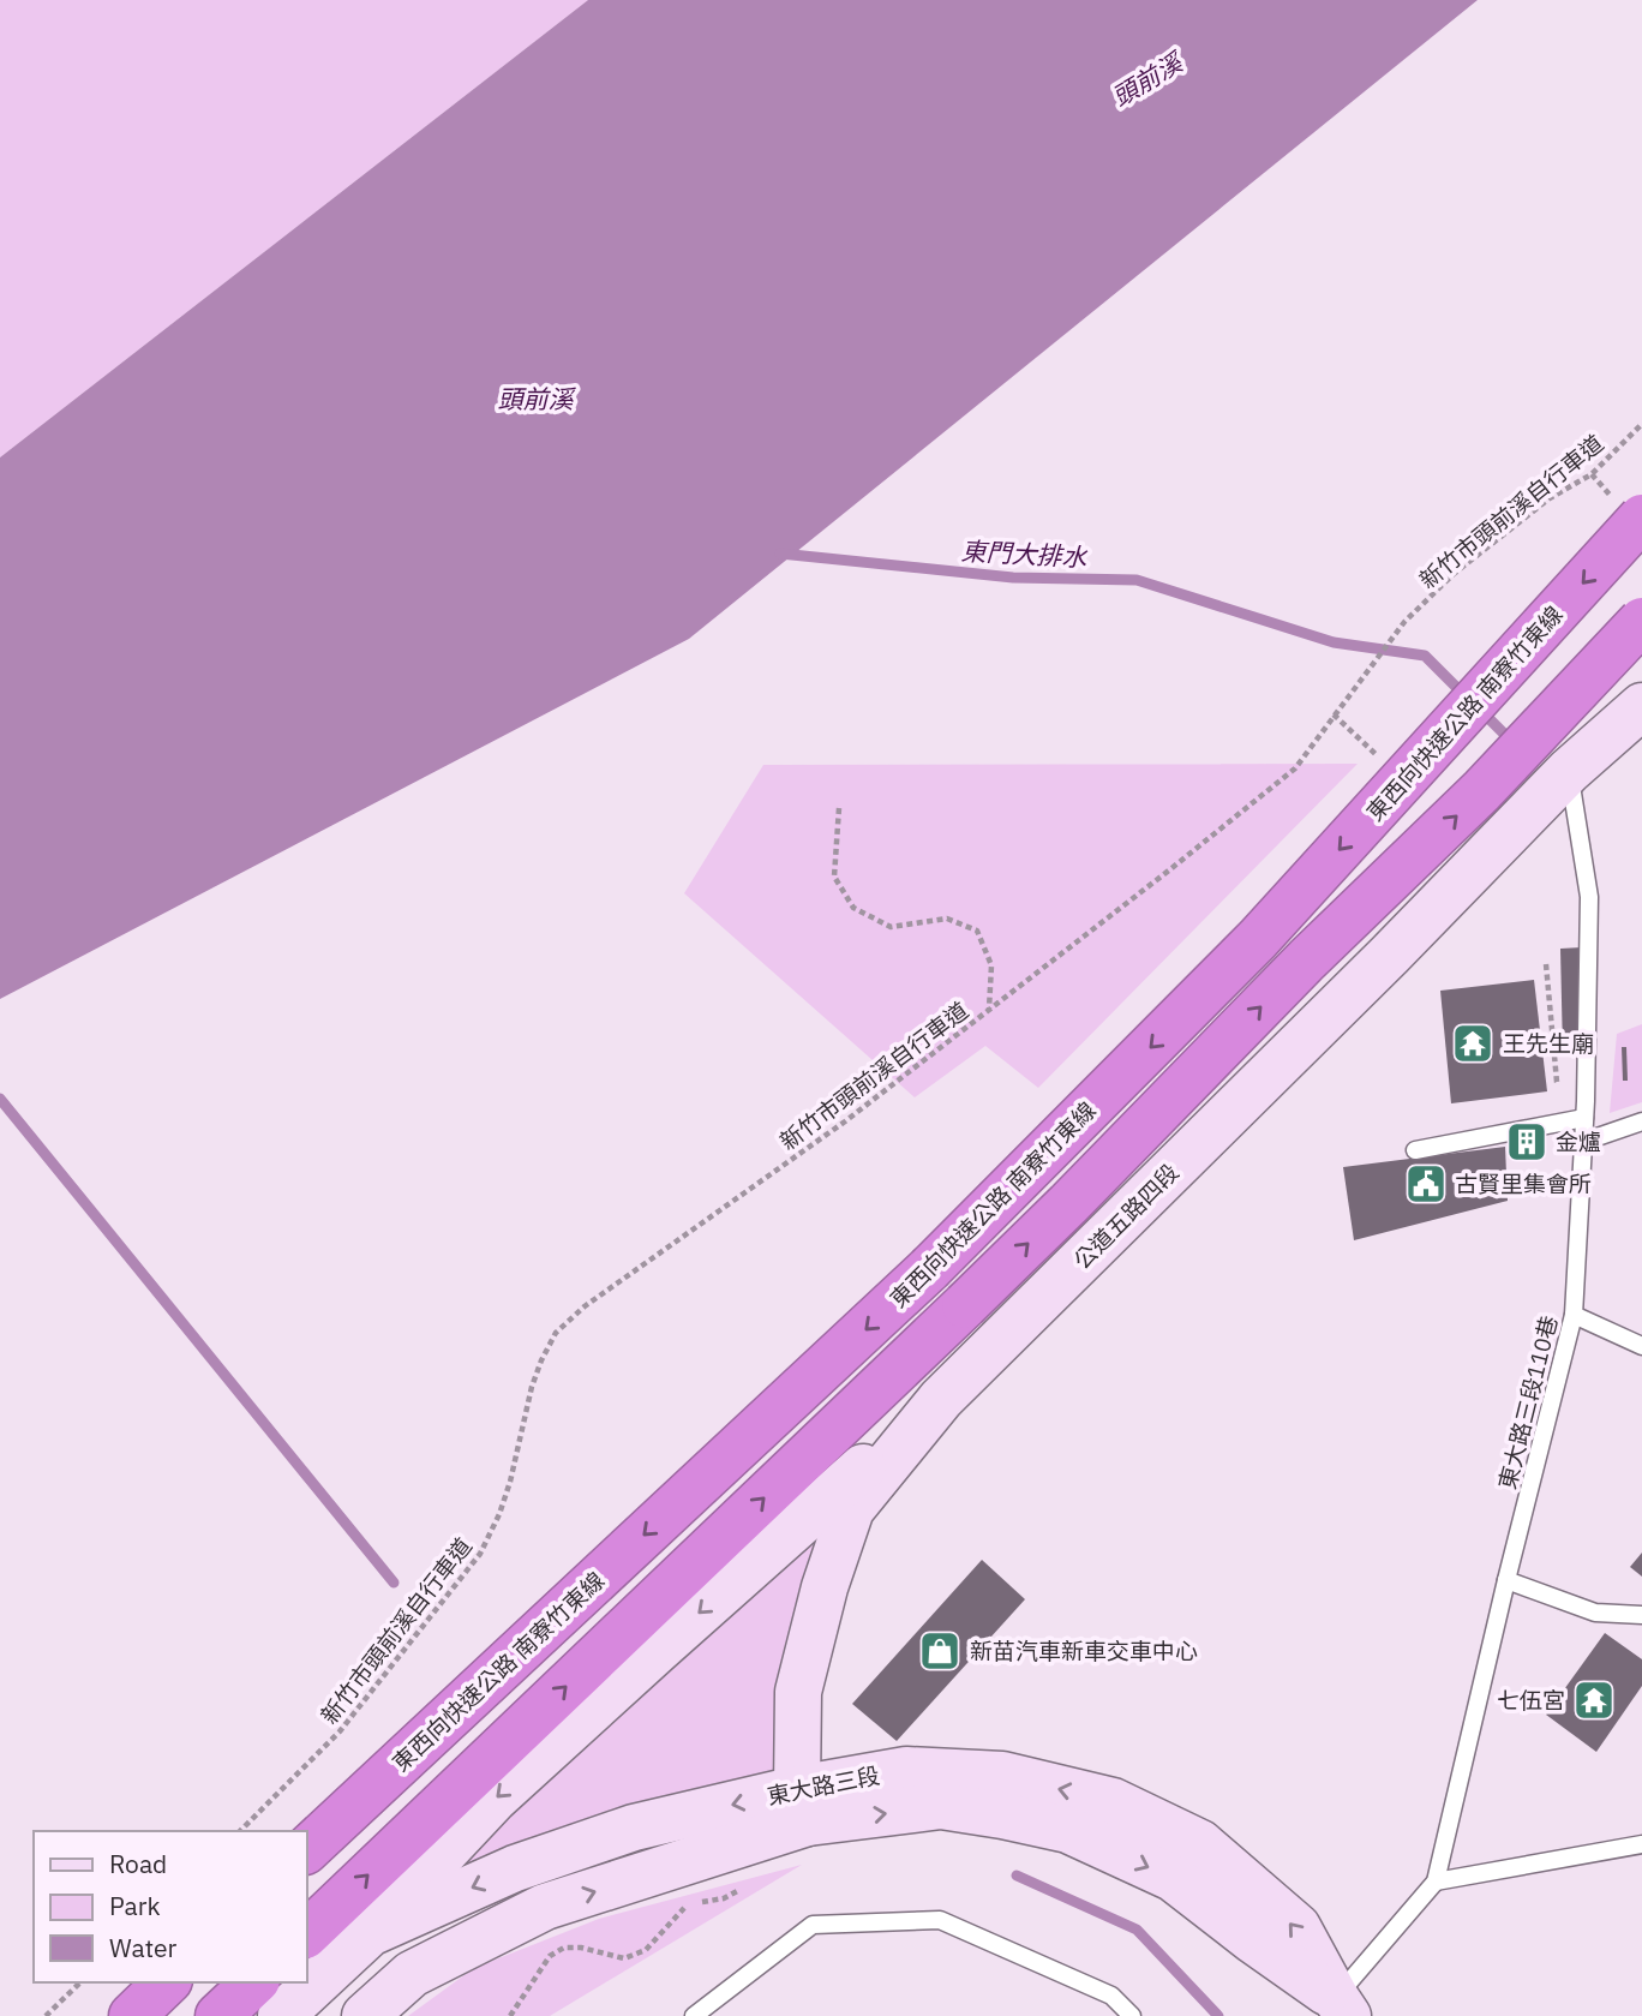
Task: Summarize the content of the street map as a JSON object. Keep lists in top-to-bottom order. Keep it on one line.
{"streets":{"highway":["東西向快速公路 南寮竹東線"],"street":["公道五路四段","東大路三段"],"lane":["東大路三段110巷"],"path":["新竹市頭前溪自行車道"]},"crossings":[["公道五路四段","東大路三段110巷"],["公道五路四段","東大路三段"],["東大路三段110巷","東大路三段"]],"water":["頭前溪","東門大排水"],"places":{"temple":["王先生廟","七伍宮"],"building":["金爐"],"public building":["古賢里集會所"],"shop":["新苗汽車新車交車中心"]},"legend":["Road","Park","Water"]}
